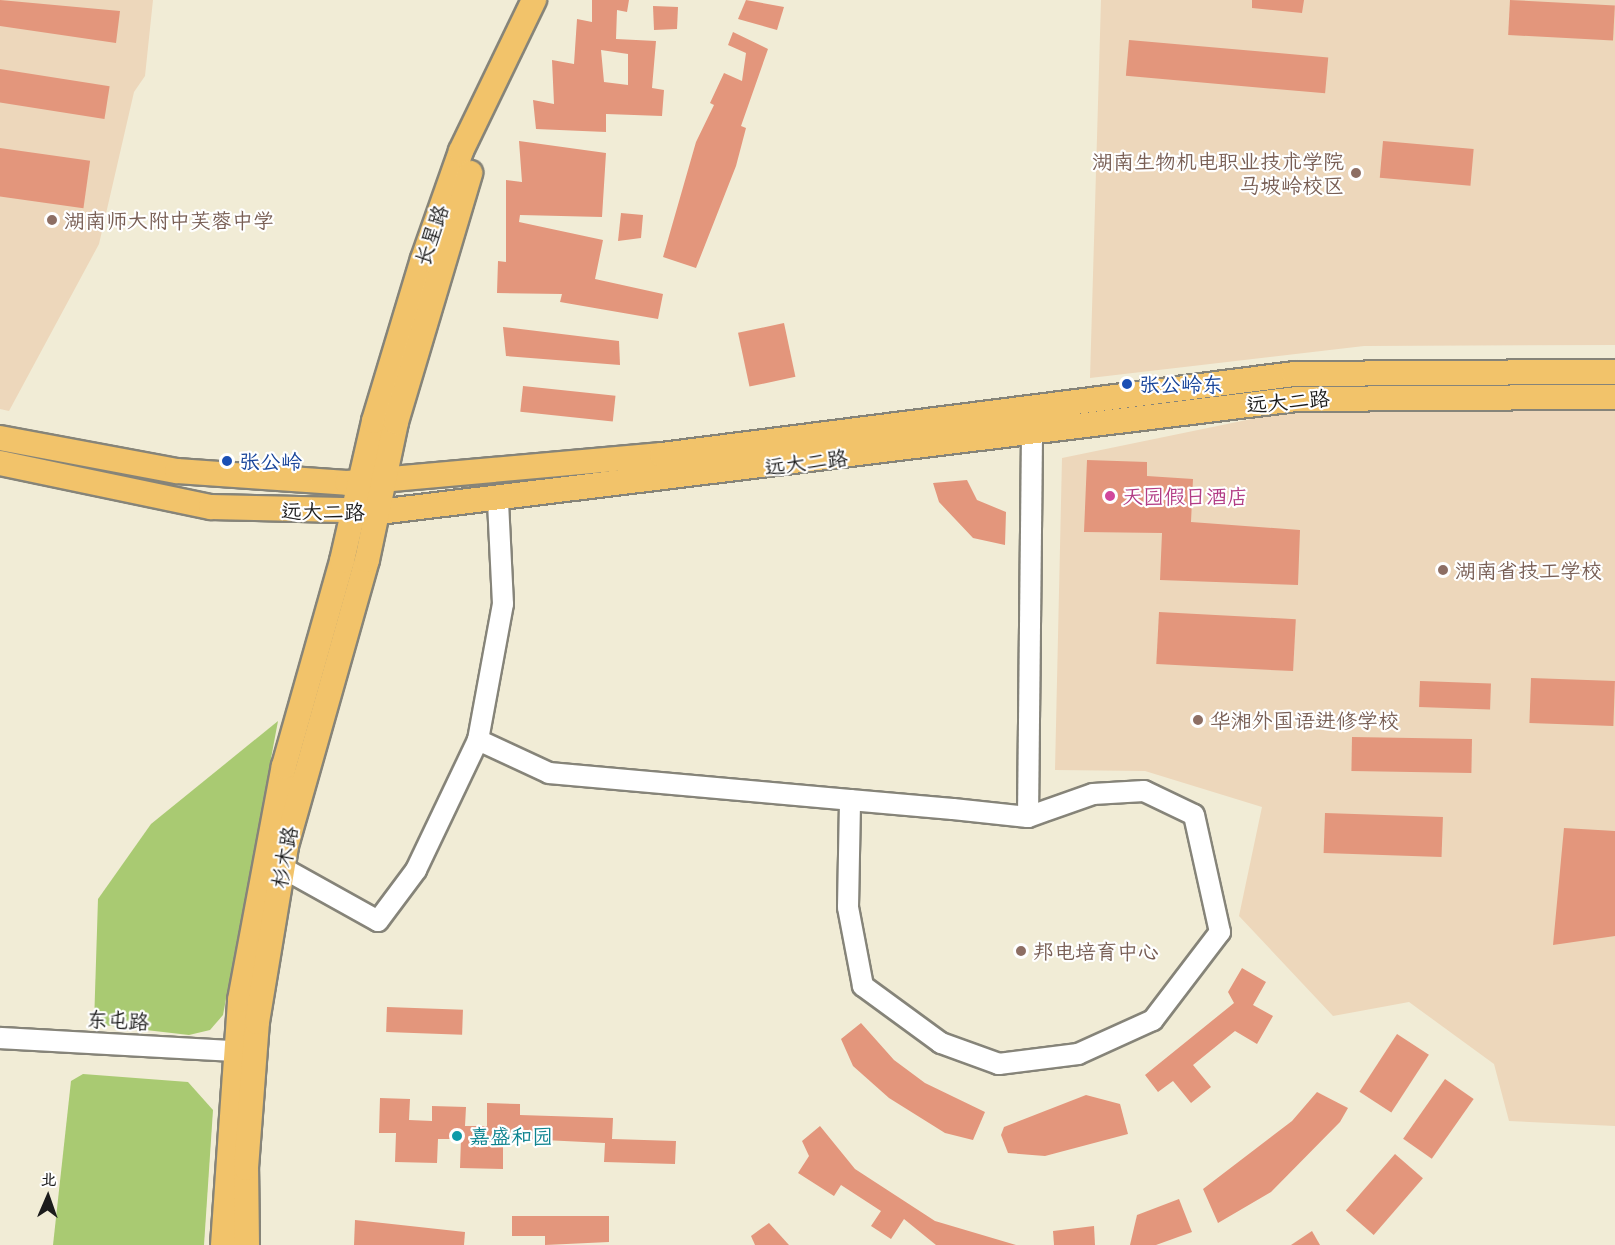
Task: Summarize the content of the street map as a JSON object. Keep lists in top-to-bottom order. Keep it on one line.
{"streets":{"main road":["长星路","远大二路","杉木路"],"street":["东屯路"]},"crossings":[["长星路","远大二路"],["长星路","杉木路"],["远大二路","杉木路"],["杉木路","东屯路"]],"places":["湖南生物机电职业技术学院 马坡岭校区","湖南师大附中芙蓉中学","张公岭东","张公岭","天园假日酒店","湖南省技工学校","华湘外国语进修学校","邦电培育中心","嘉盛和园"],"north":"top"}
